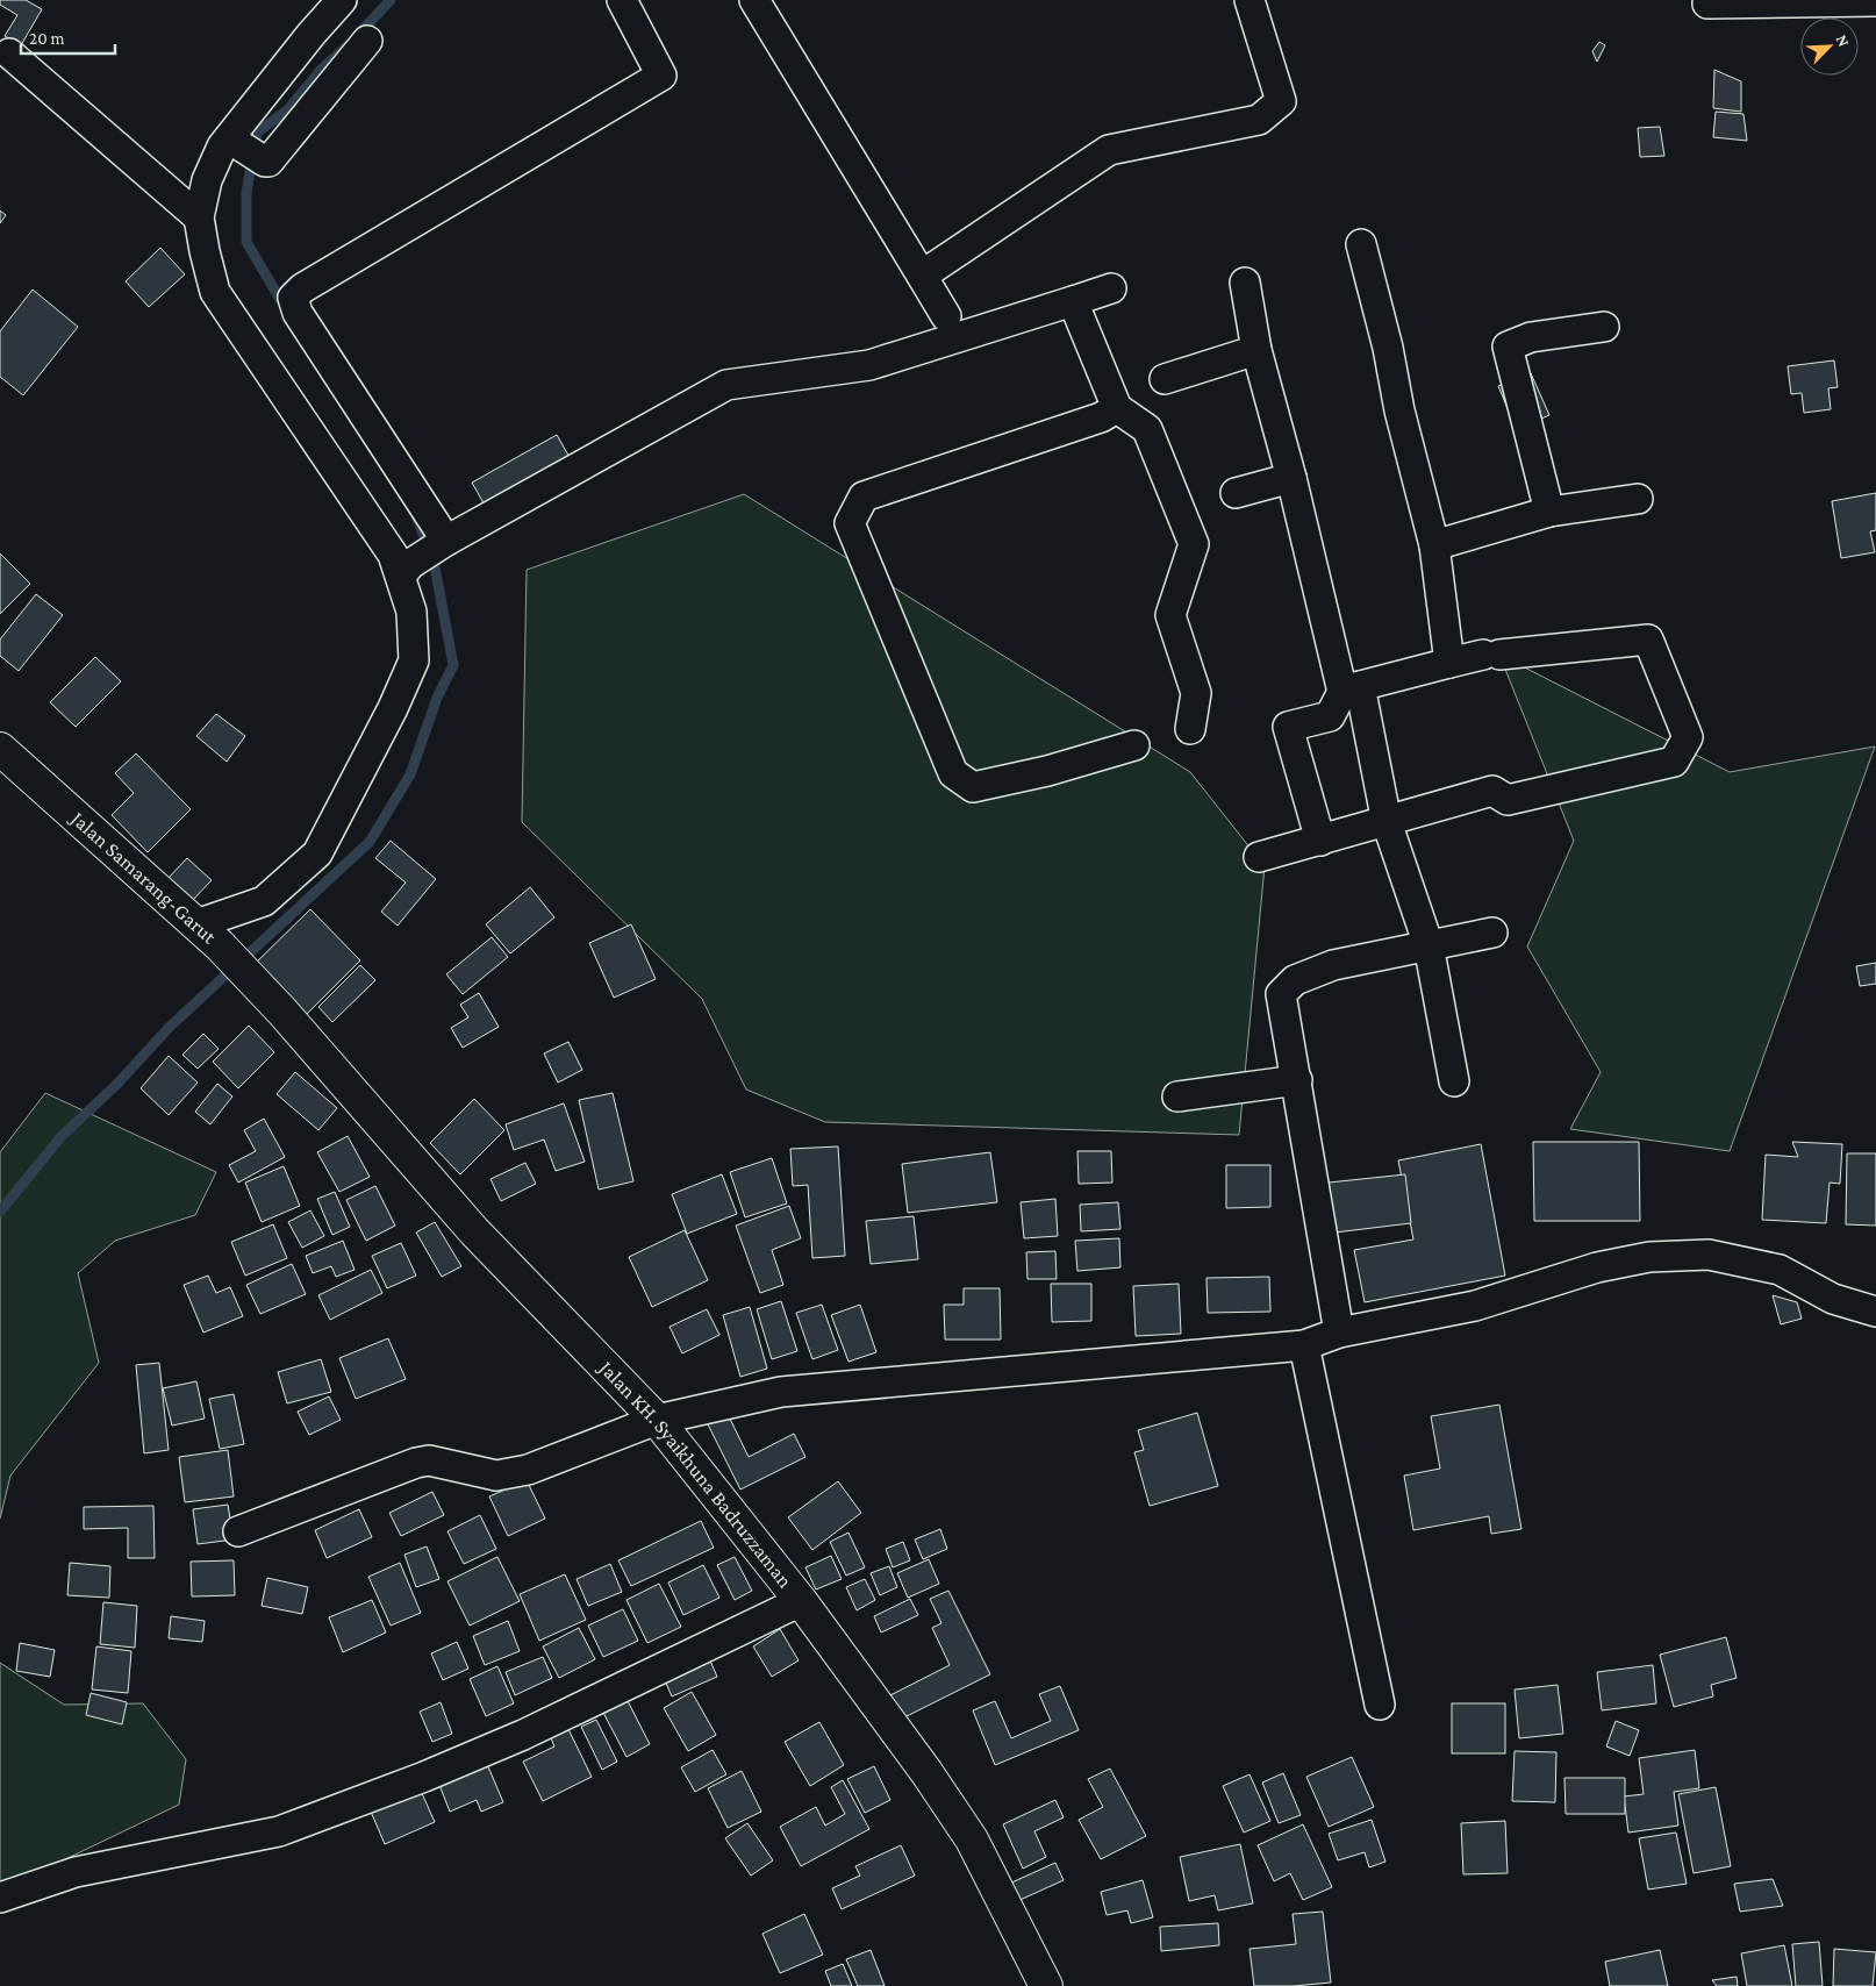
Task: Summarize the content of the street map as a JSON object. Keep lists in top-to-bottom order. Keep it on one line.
{"streets":{"main road":["Jalan Samarang-Garut","Jalan KH. Syaikhuna Badruzzaman"]},"crossings":[["Jalan Samarang-Garut","Jalan KH. Syaikhuna Badruzzaman"]],"scale_bar":"20 m","north":"top right"}
